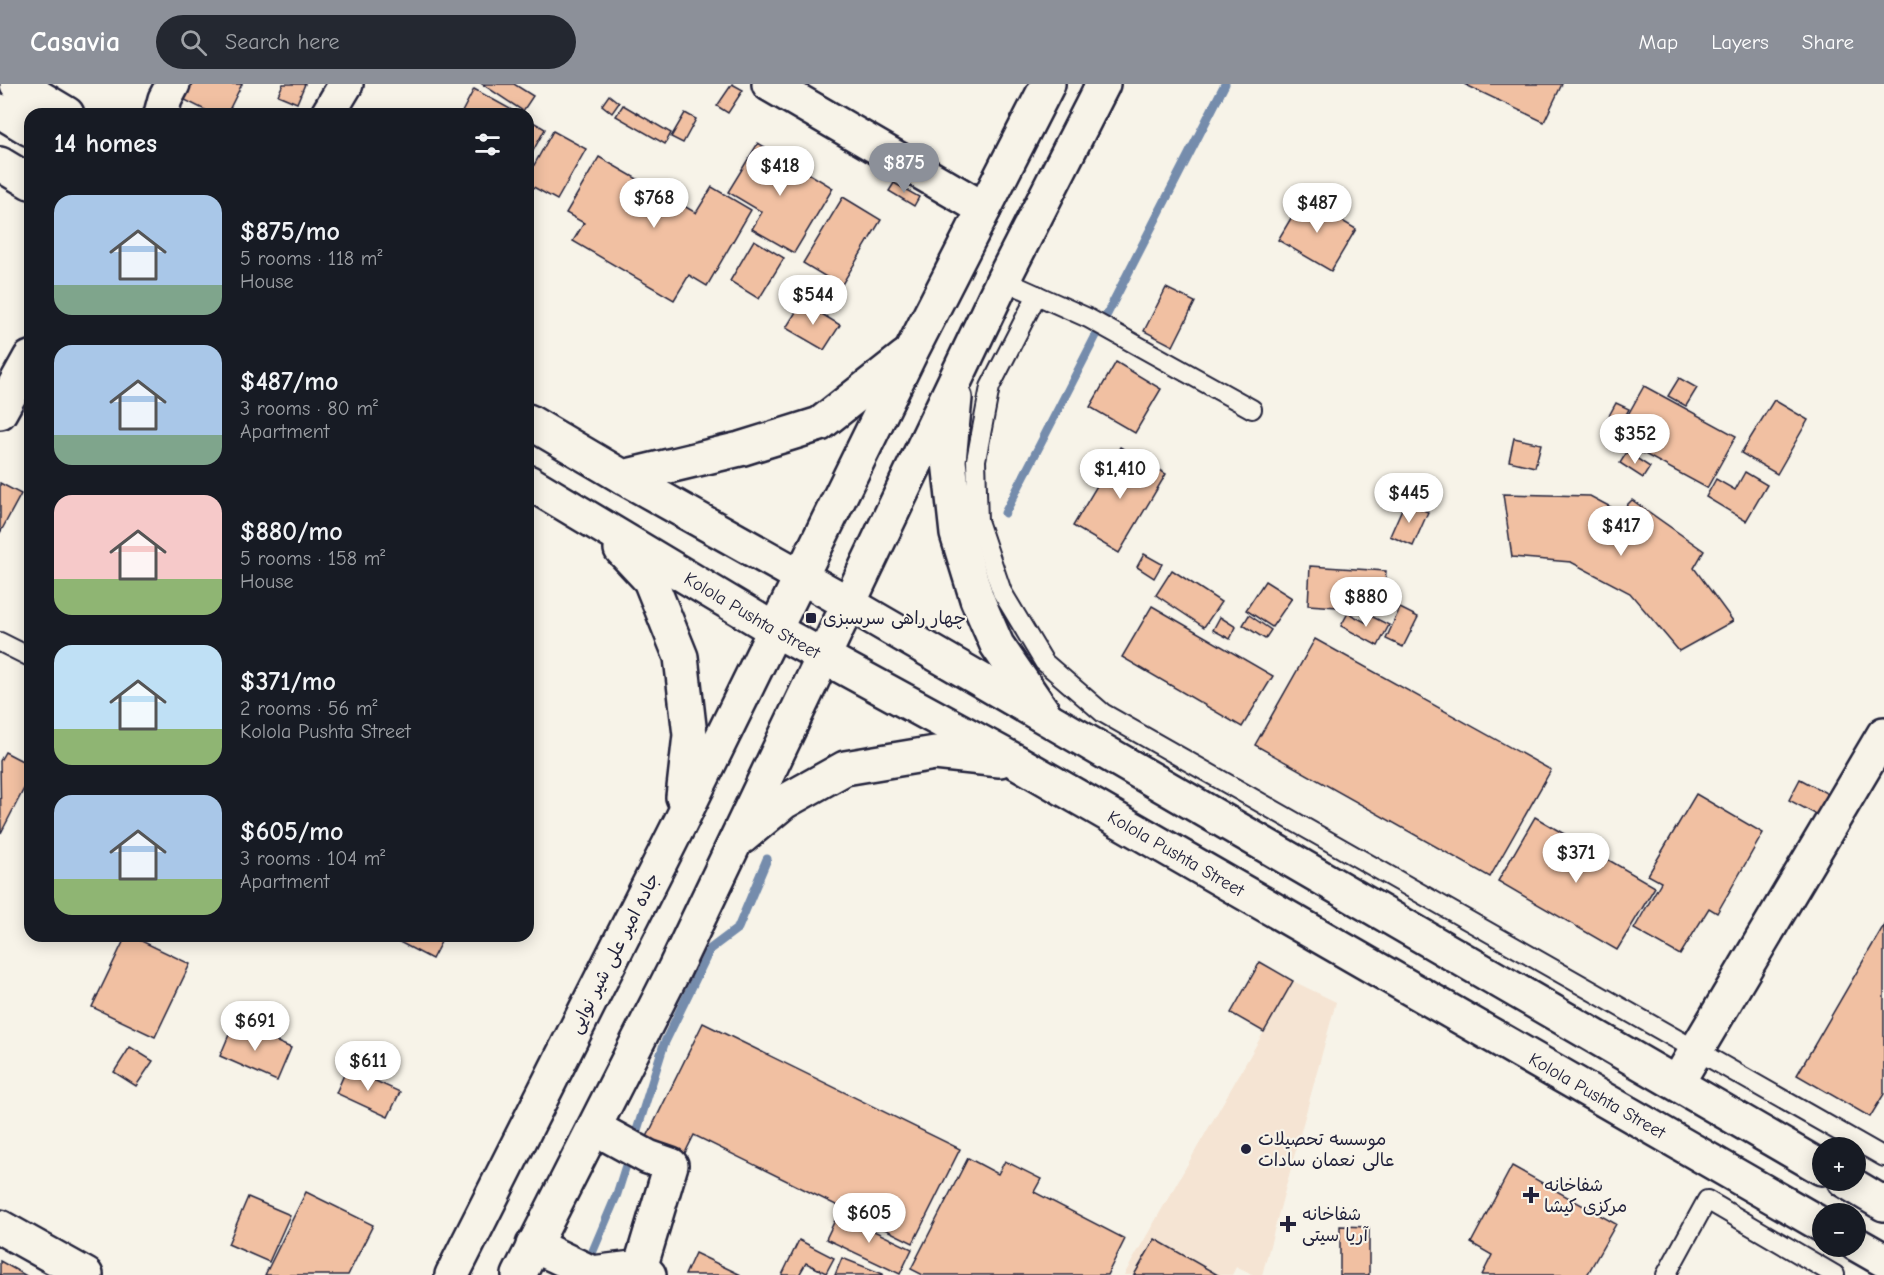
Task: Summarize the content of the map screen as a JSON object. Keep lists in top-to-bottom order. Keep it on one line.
{"streets":{"main road":["Kolola Pushta Street","جاده امیر علی شیر نوایی"]},"crossings":[["Kolola Pushta Street","جاده امیر علی شیر نوایی"]],"places":{"transit":["چهار راهی سرسبزی"],"other":["موسسه تحصیلات عالی نعمان سادات"],"health":["شفاخانه مرکزی کیشا","شفاخانه آریا سیتی"]},"page":{"header":"Casavia","search":"Search here","nav":["Map","Layers","Share"],"heading":"14 homes","price":["$875","$418","$768","$487","$544","$352","$1,410","$445","$417","$880","$371","$691","$611","$605"],"list":[{"name":"$875/mo","note":"5 rooms · 118 m² · House"},{"name":"$487/mo","note":"3 rooms · 80 m² · Apartment"},{"name":"$880/mo","note":"5 rooms · 158 m² · House"},{"name":"$371/mo","note":"2 rooms · 56 m² · Kolola Pushta Street"},{"name":"$605/mo","note":"3 rooms · 104 m² · Apartment"}],"map_buttons":["+","−"]}}
